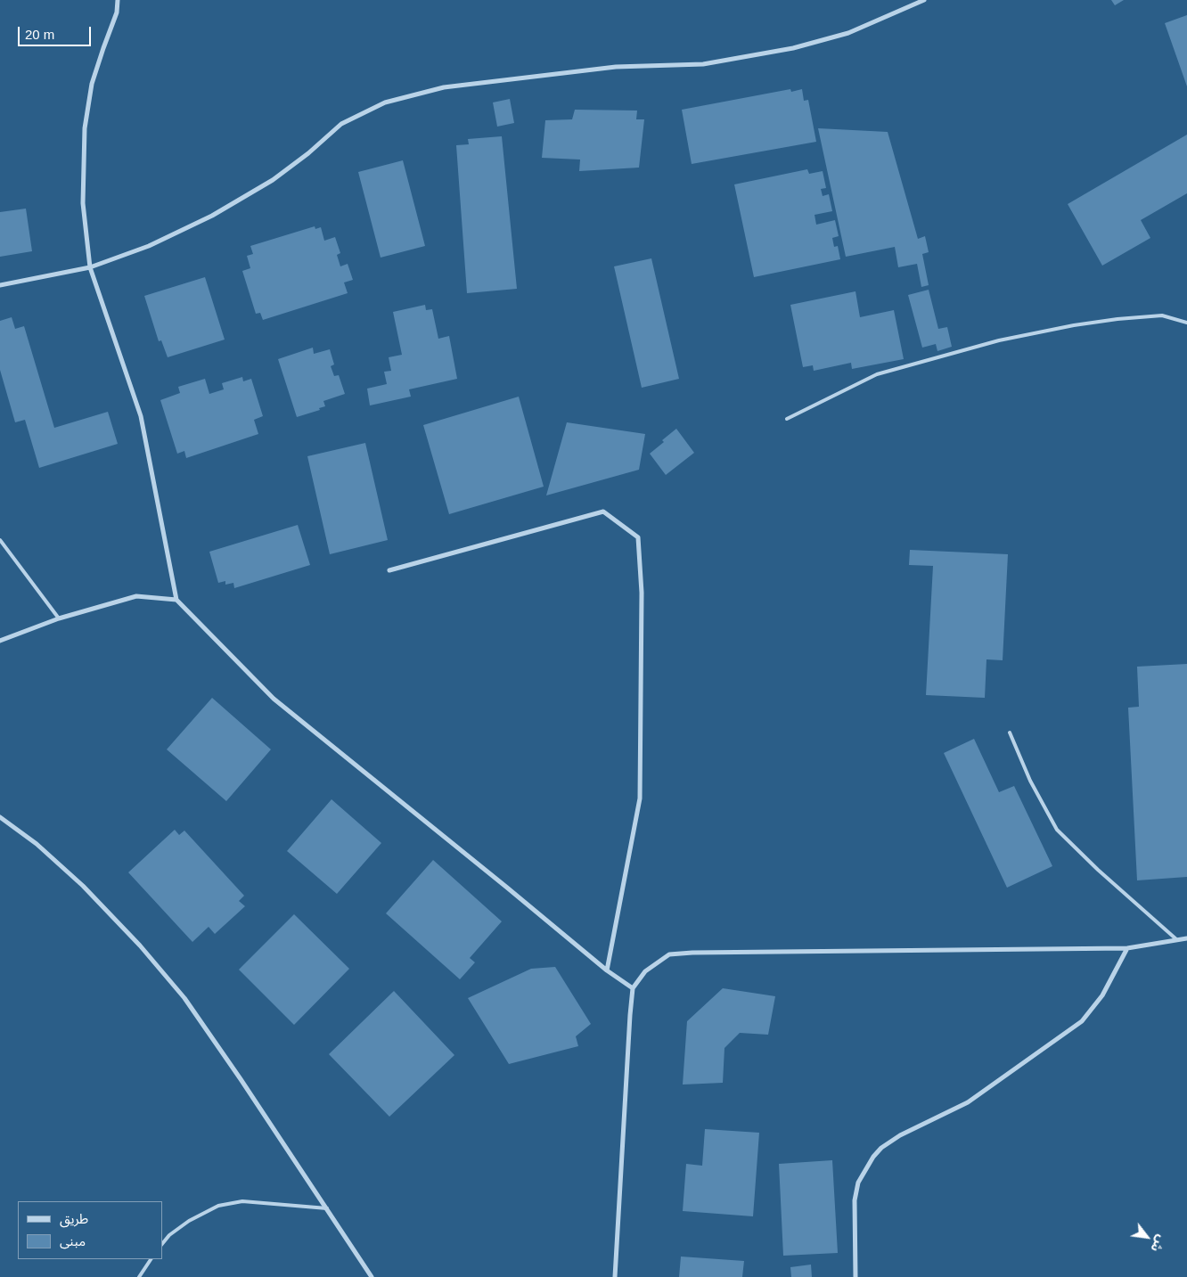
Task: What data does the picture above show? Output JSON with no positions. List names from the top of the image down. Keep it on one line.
{"legend":["طريق","مبنى"],"scale_bar":"20 m","north":"bottom right"}
